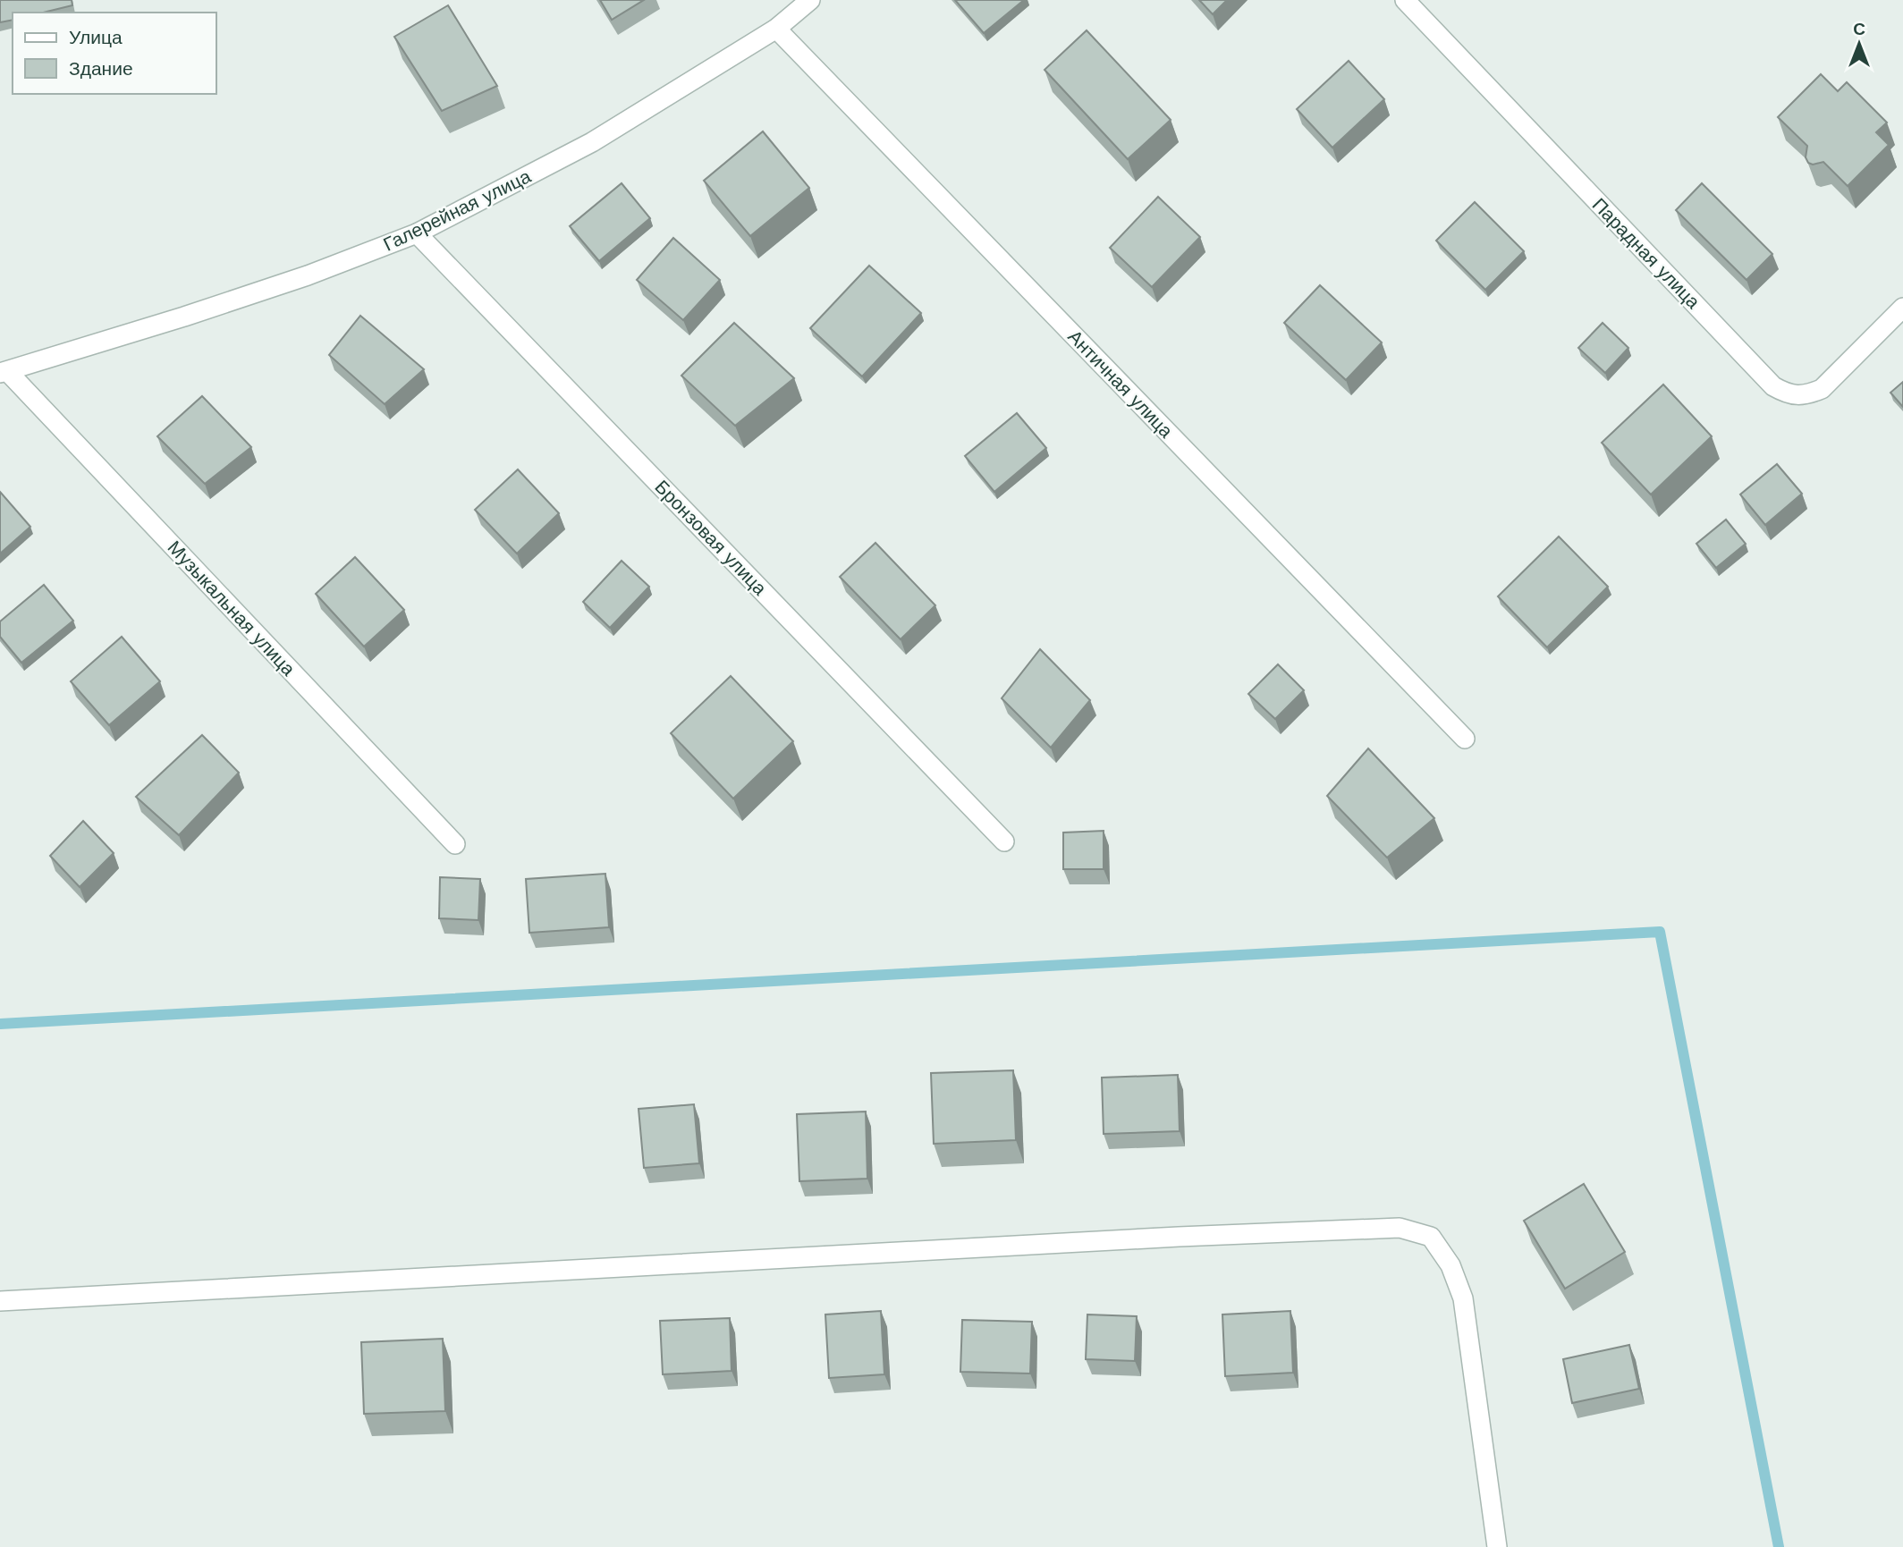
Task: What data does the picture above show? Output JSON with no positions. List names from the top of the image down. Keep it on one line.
{"streets":{"street":["Галерейная улица","Парадная улица","Античная улица","Бронзовая улица","Музыкальная улица"]},"crossings":[["Галерейная улица","Античная улица"],["Галерейная улица","Бронзовая улица"],["Галерейная улица","Музыкальная улица"]],"legend":["Улица","Здание"],"north":"top"}
